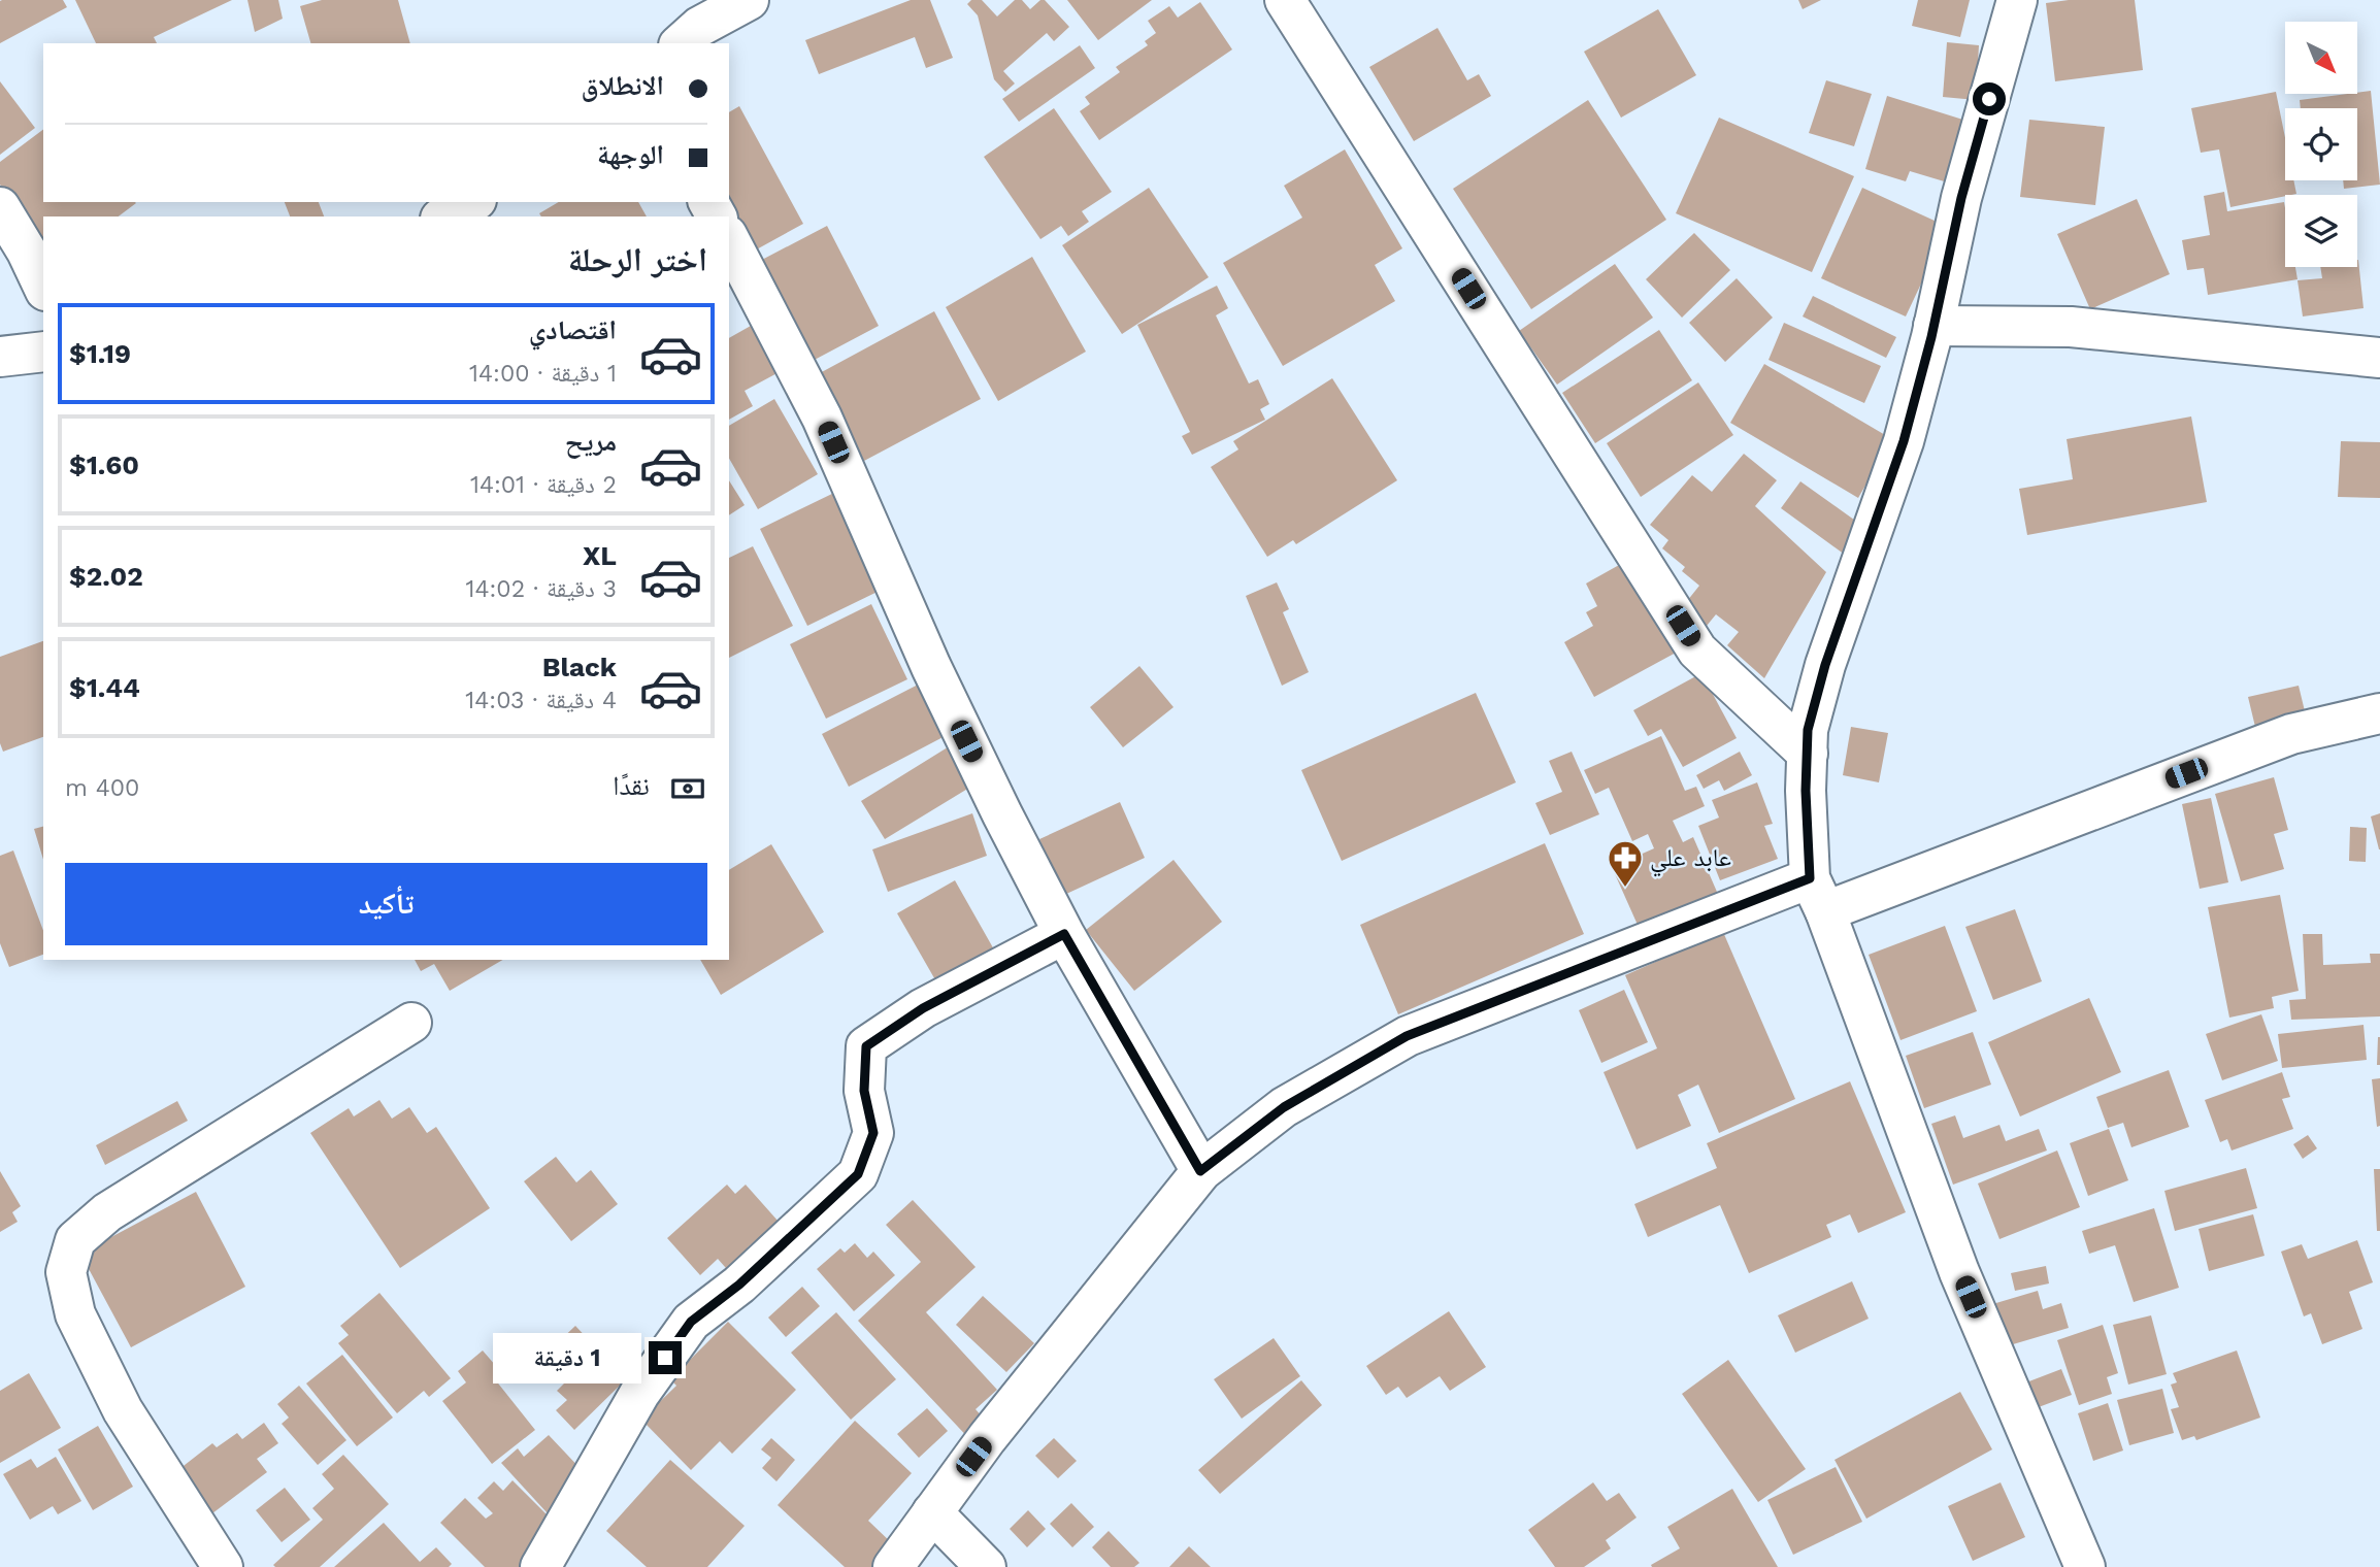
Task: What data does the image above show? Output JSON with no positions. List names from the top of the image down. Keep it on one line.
{"places":{"pharmacy":["عابد علي"]},"north":"bottom right","page":{"banner":["الانطلاق","الوجهة"],"heading":"اختر الرحلة","list":[{"name":"اقتصادي","note":"1 دقيقة · 14:00","value":"$1.19"},{"name":"مريح","note":"2 دقيقة · 14:01","value":"$1.60"},{"name":"XL","note":"3 دقيقة · 14:02","value":"$2.02"},{"name":"Black","note":"4 دقيقة · 14:03","value":"$1.44"}],"pay":["نقدًا","400 m"],"buttons":"تأكيد","bubble":"1 دقيقة"}}
